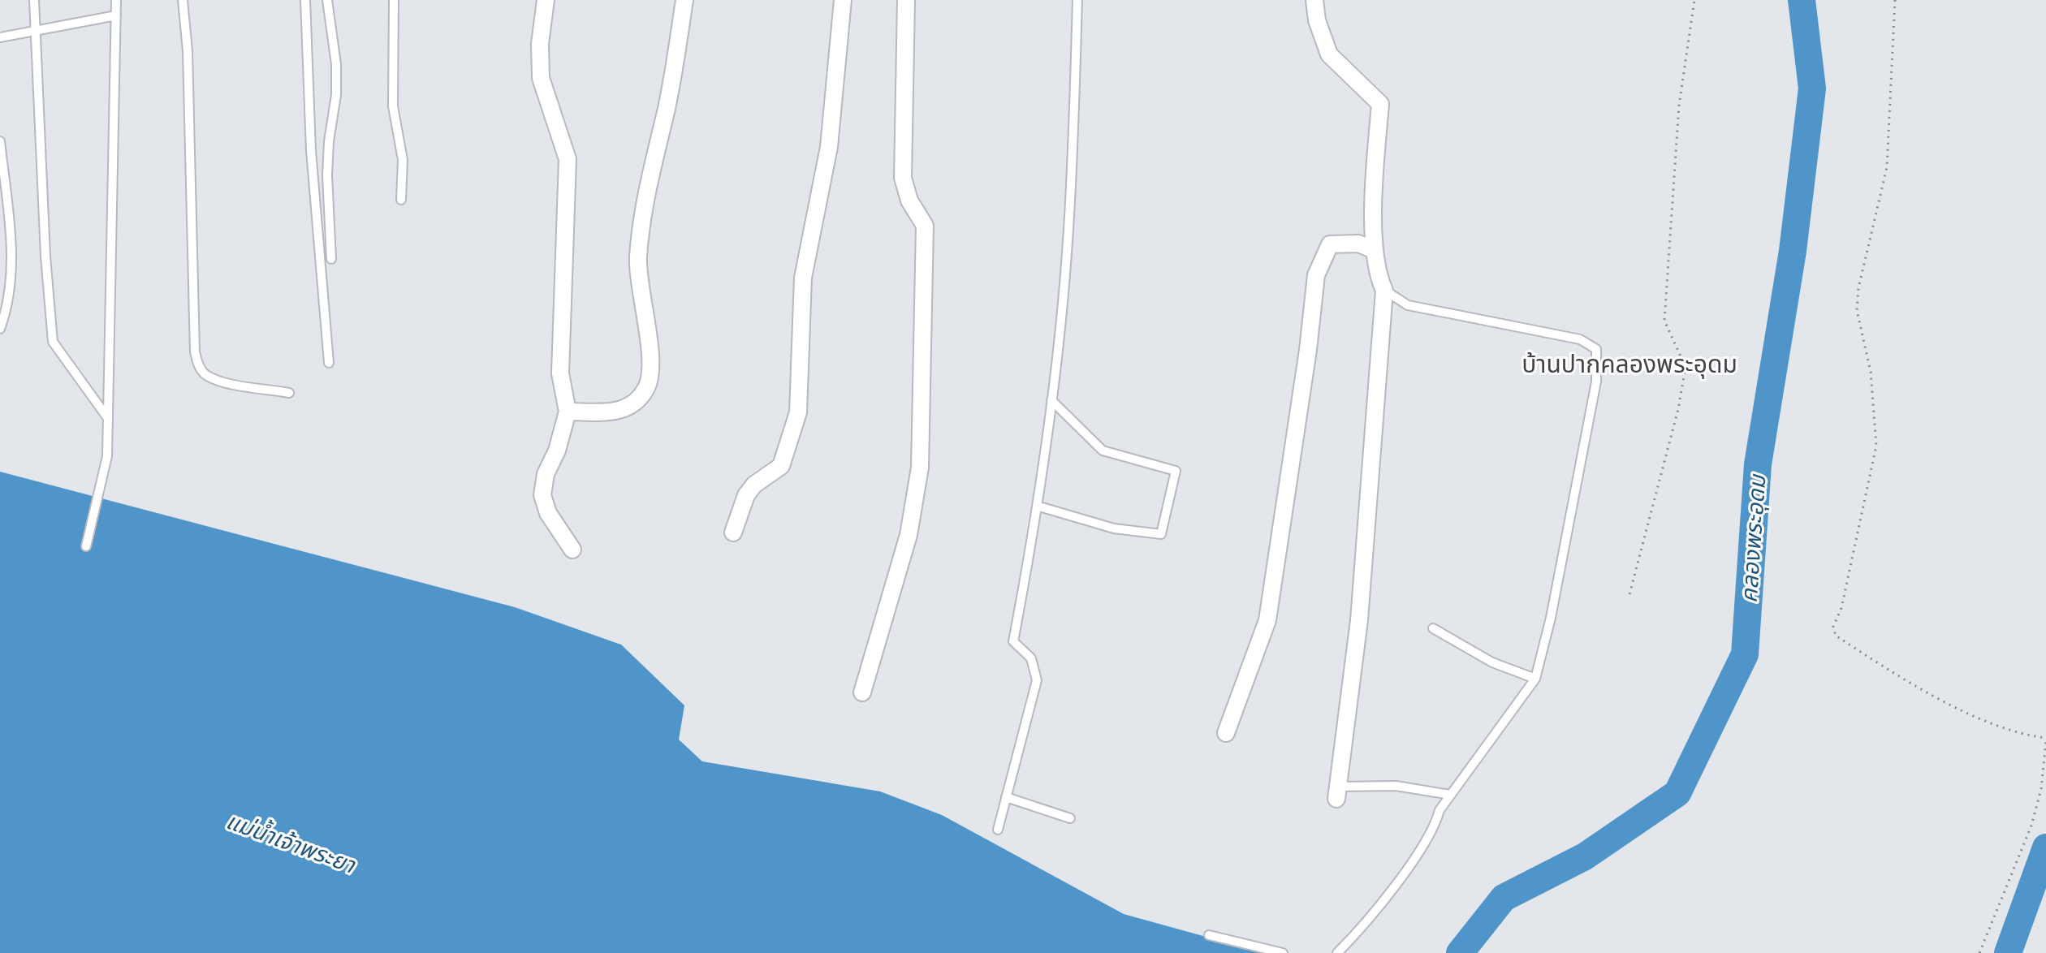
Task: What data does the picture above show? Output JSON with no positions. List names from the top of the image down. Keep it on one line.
{"districts":["บ้านปากคลองพระอุดม"],"water":["คลองพระอุดม","แม่น้ำเจ้าพระยา"]}
